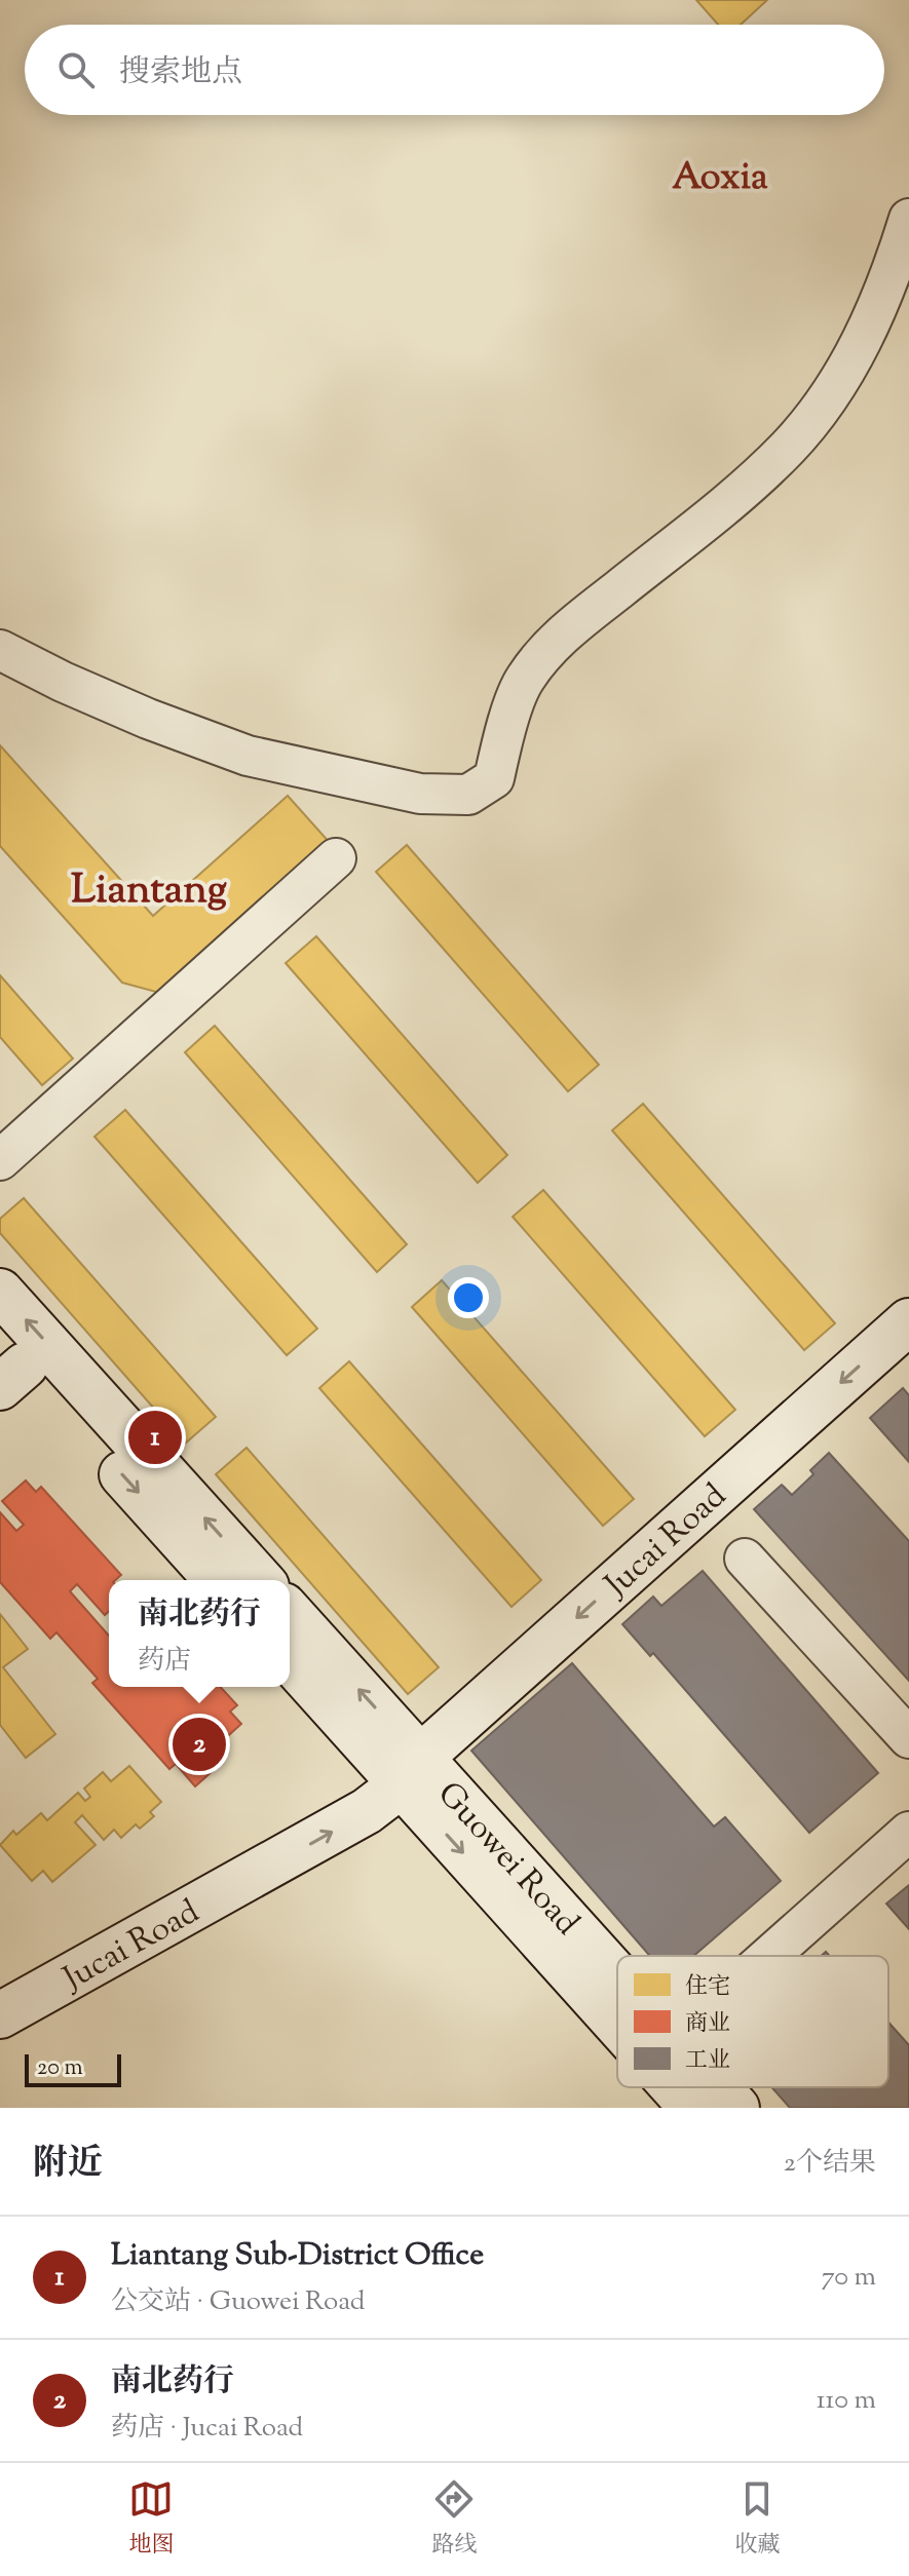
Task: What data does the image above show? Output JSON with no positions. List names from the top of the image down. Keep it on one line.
{"streets":{"street":["Jucai Road","Guowei Road"]},"crossings":[["Jucai Road","Guowei Road"]],"districts":["Aoxia","Liantang"],"legend":["住宅","商业","工业"],"scale_bar":"20 m","page":{"search":"搜索地点","pins":["1","2"],"popup":["南北药行","药店"],"scale":"20 m","heading":["附近","2个结果"],"list":[{"mark":"1","name":"Liantang Sub-District Office","note":"公交站 · Guowei Road","value":"70 m"},{"mark":"2","name":"南北药行","note":"药店 · Jucai Road","value":"110 m"}],"nav":["地图","路线","收藏"]}}
